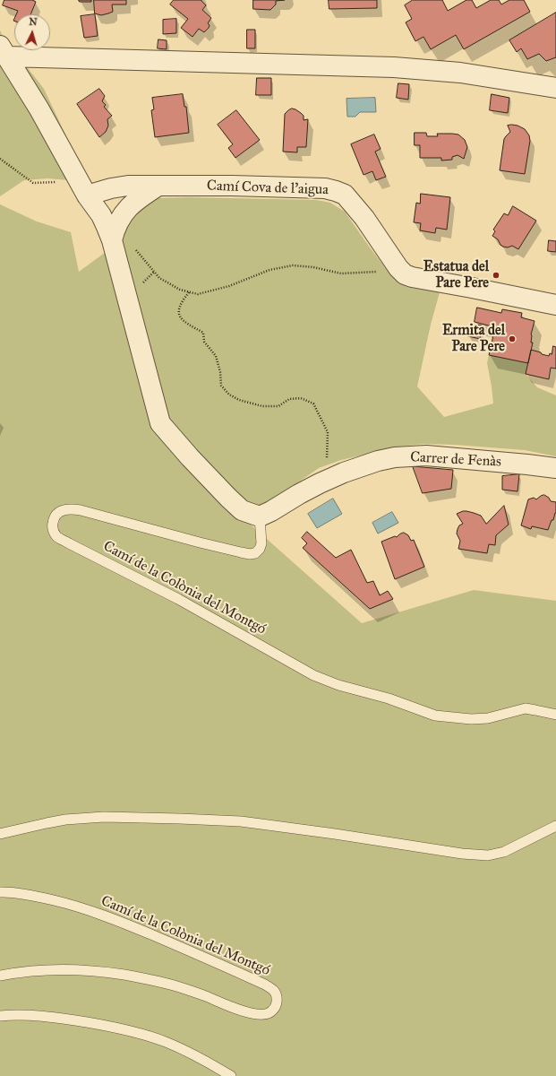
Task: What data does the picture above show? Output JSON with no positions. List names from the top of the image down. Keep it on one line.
{"streets":{"street":["Camí Cova de l'aigua","Carrer de Fenàs"],"lane":["Camí de la Colònia del Montgó"]},"crossings":[["Carrer de Fenàs","Camí de la Colònia del Montgó"]],"places":["Estatua del Pare Pere","Ermita del Pare Pere"],"north":"top"}
